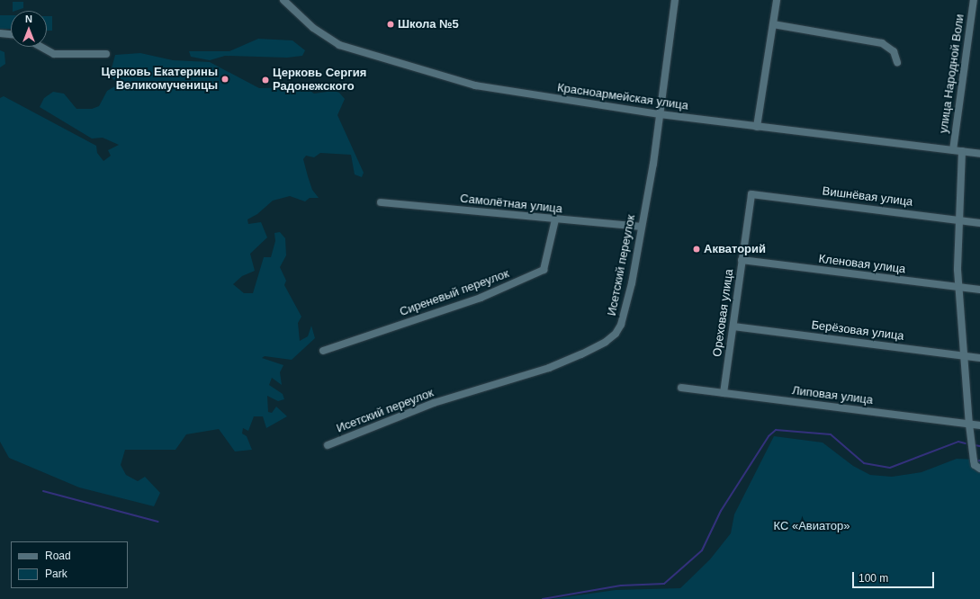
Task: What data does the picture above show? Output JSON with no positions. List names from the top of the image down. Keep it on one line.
{"streets":{"street":["улица Народной Воли","Красноармейская улица","Вишнёвая улица","Самолётная улица","Кленовая улица","Исетский переулок","Сиреневый переулок","Ореховая улица","Берёзовая улица","Липовая улица"]},"crossings":[["улица Народной Воли","Красноармейская улица"],["Красноармейская улица","Исетский переулок"],["Вишнёвая улица","Ореховая улица"],["Самолётная улица","Исетский переулок"],["Самолётная улица","Сиреневый переулок"],["Кленовая улица","Ореховая улица"],["Ореховая улица","Берёзовая улица"],["Ореховая улица","Липовая улица"]],"parks":["КС «Авиатор»"],"places":["Школа №5","Церковь Екатерины Великомученицы","Церковь Сергия Радонежского","Акваторий"],"legend":["Road","Park"],"scale_bar":"100 m","north":"top"}
